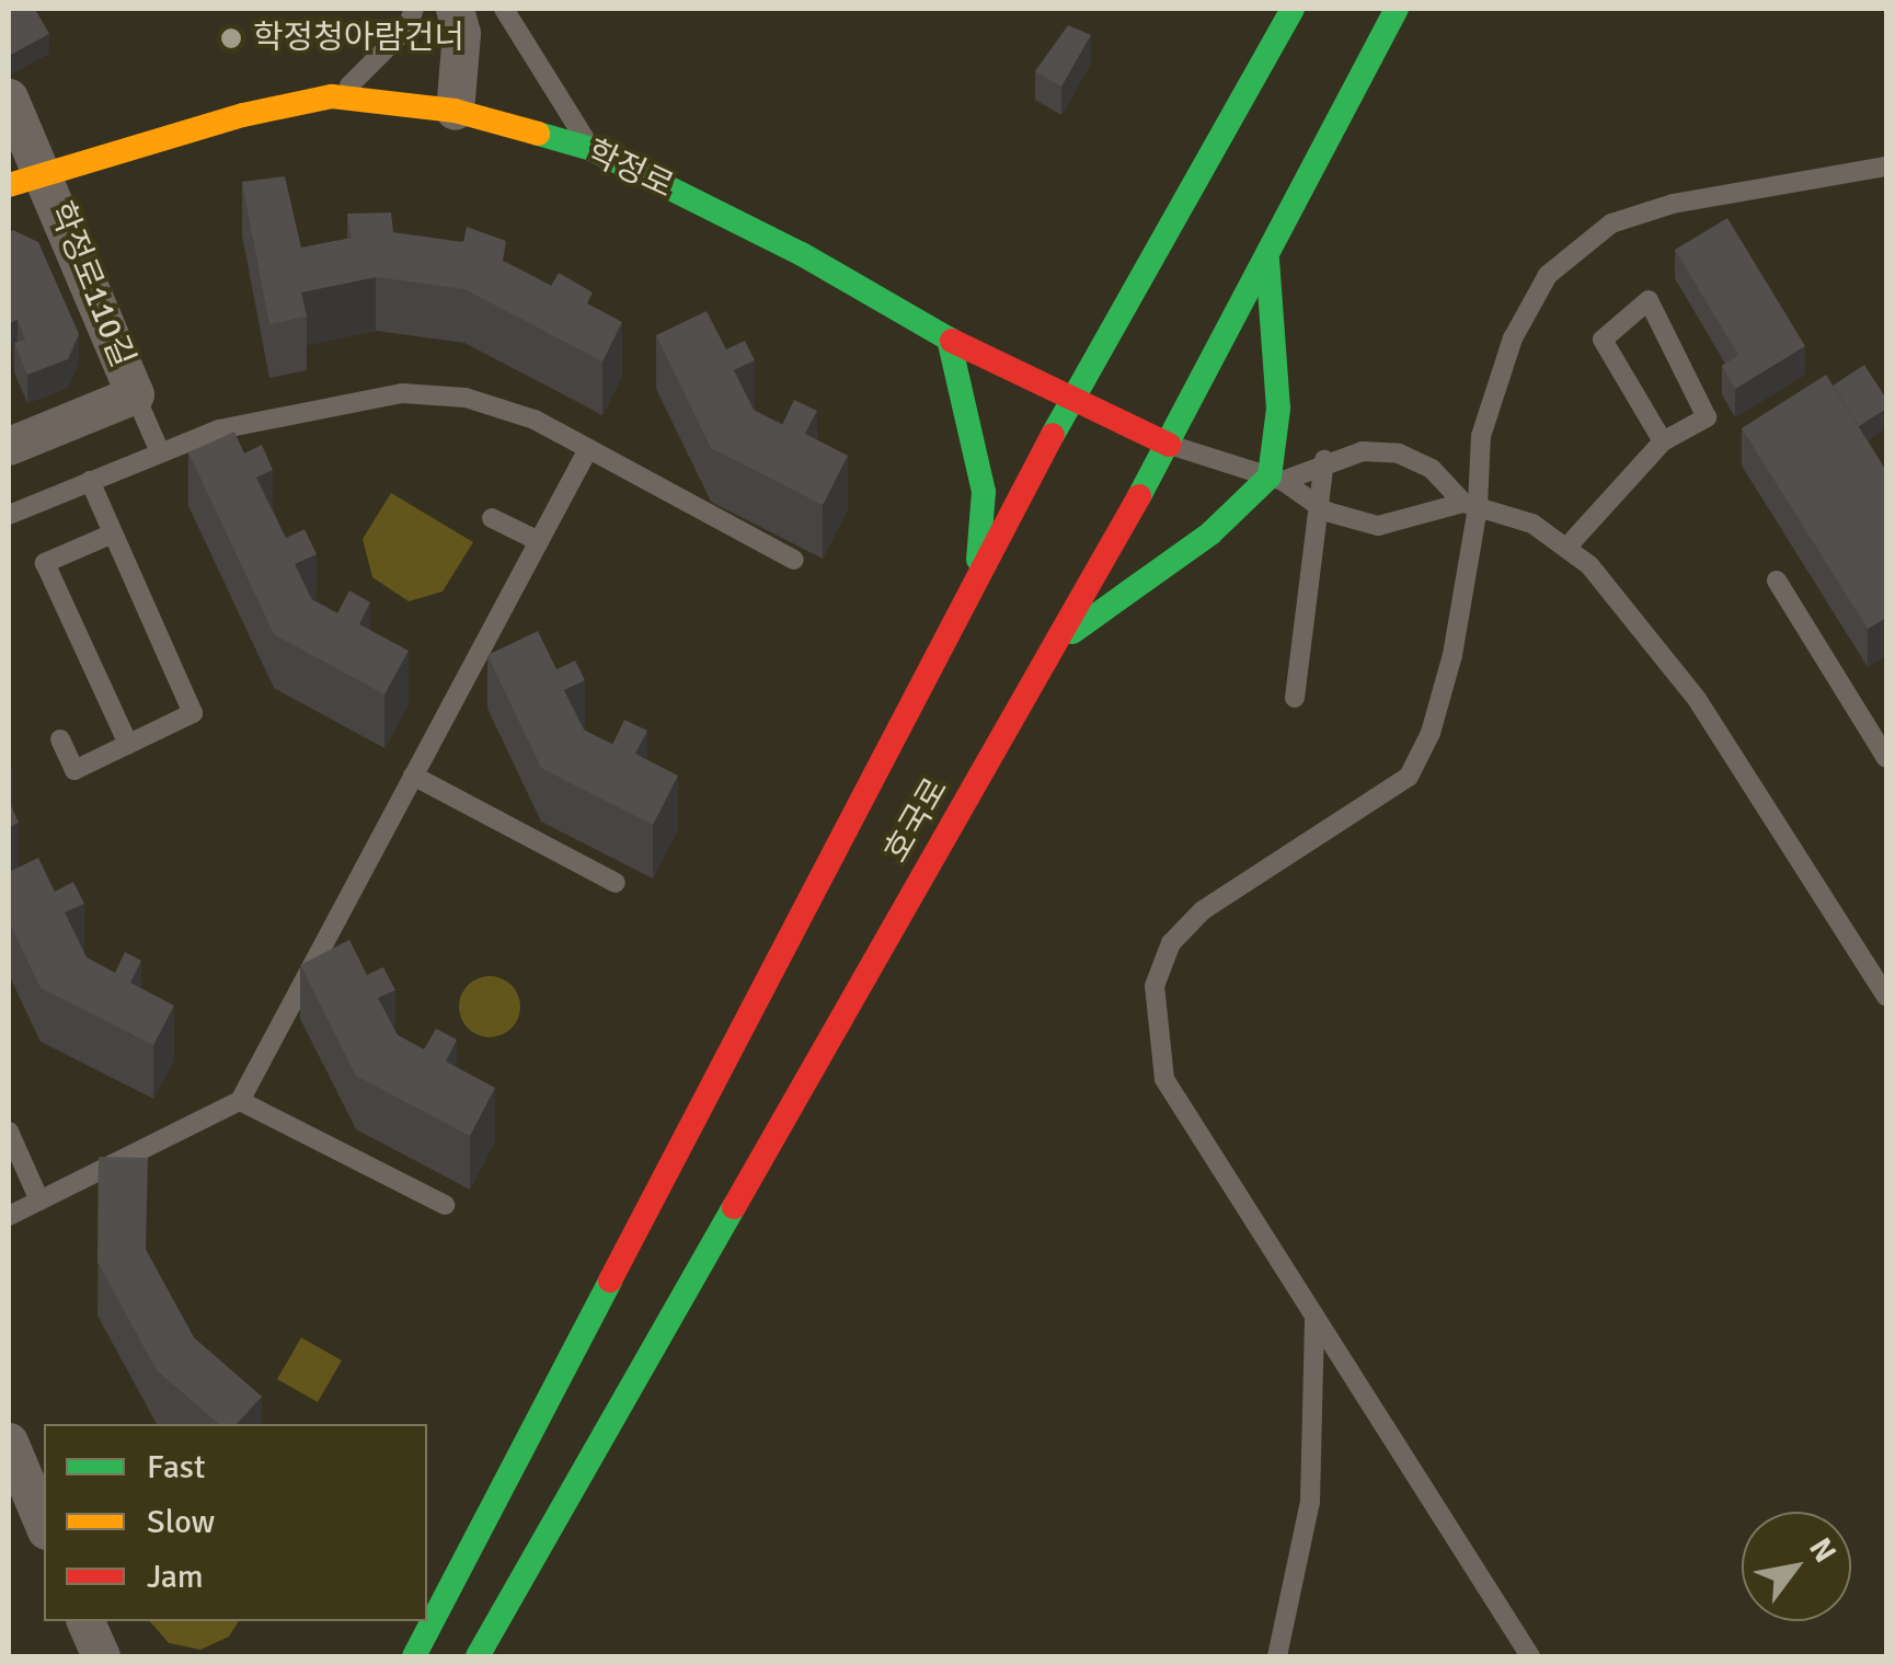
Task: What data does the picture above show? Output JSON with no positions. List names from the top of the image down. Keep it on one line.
{"streets":{"main road":["학정로","호국로"],"street":["학정로110길"]},"crossings":[["학정로","학정로110길"],["학정로","호국로"]],"places":["학정청아람건너"],"legend":["Fast","Slow","Jam"],"north":"top right"}
